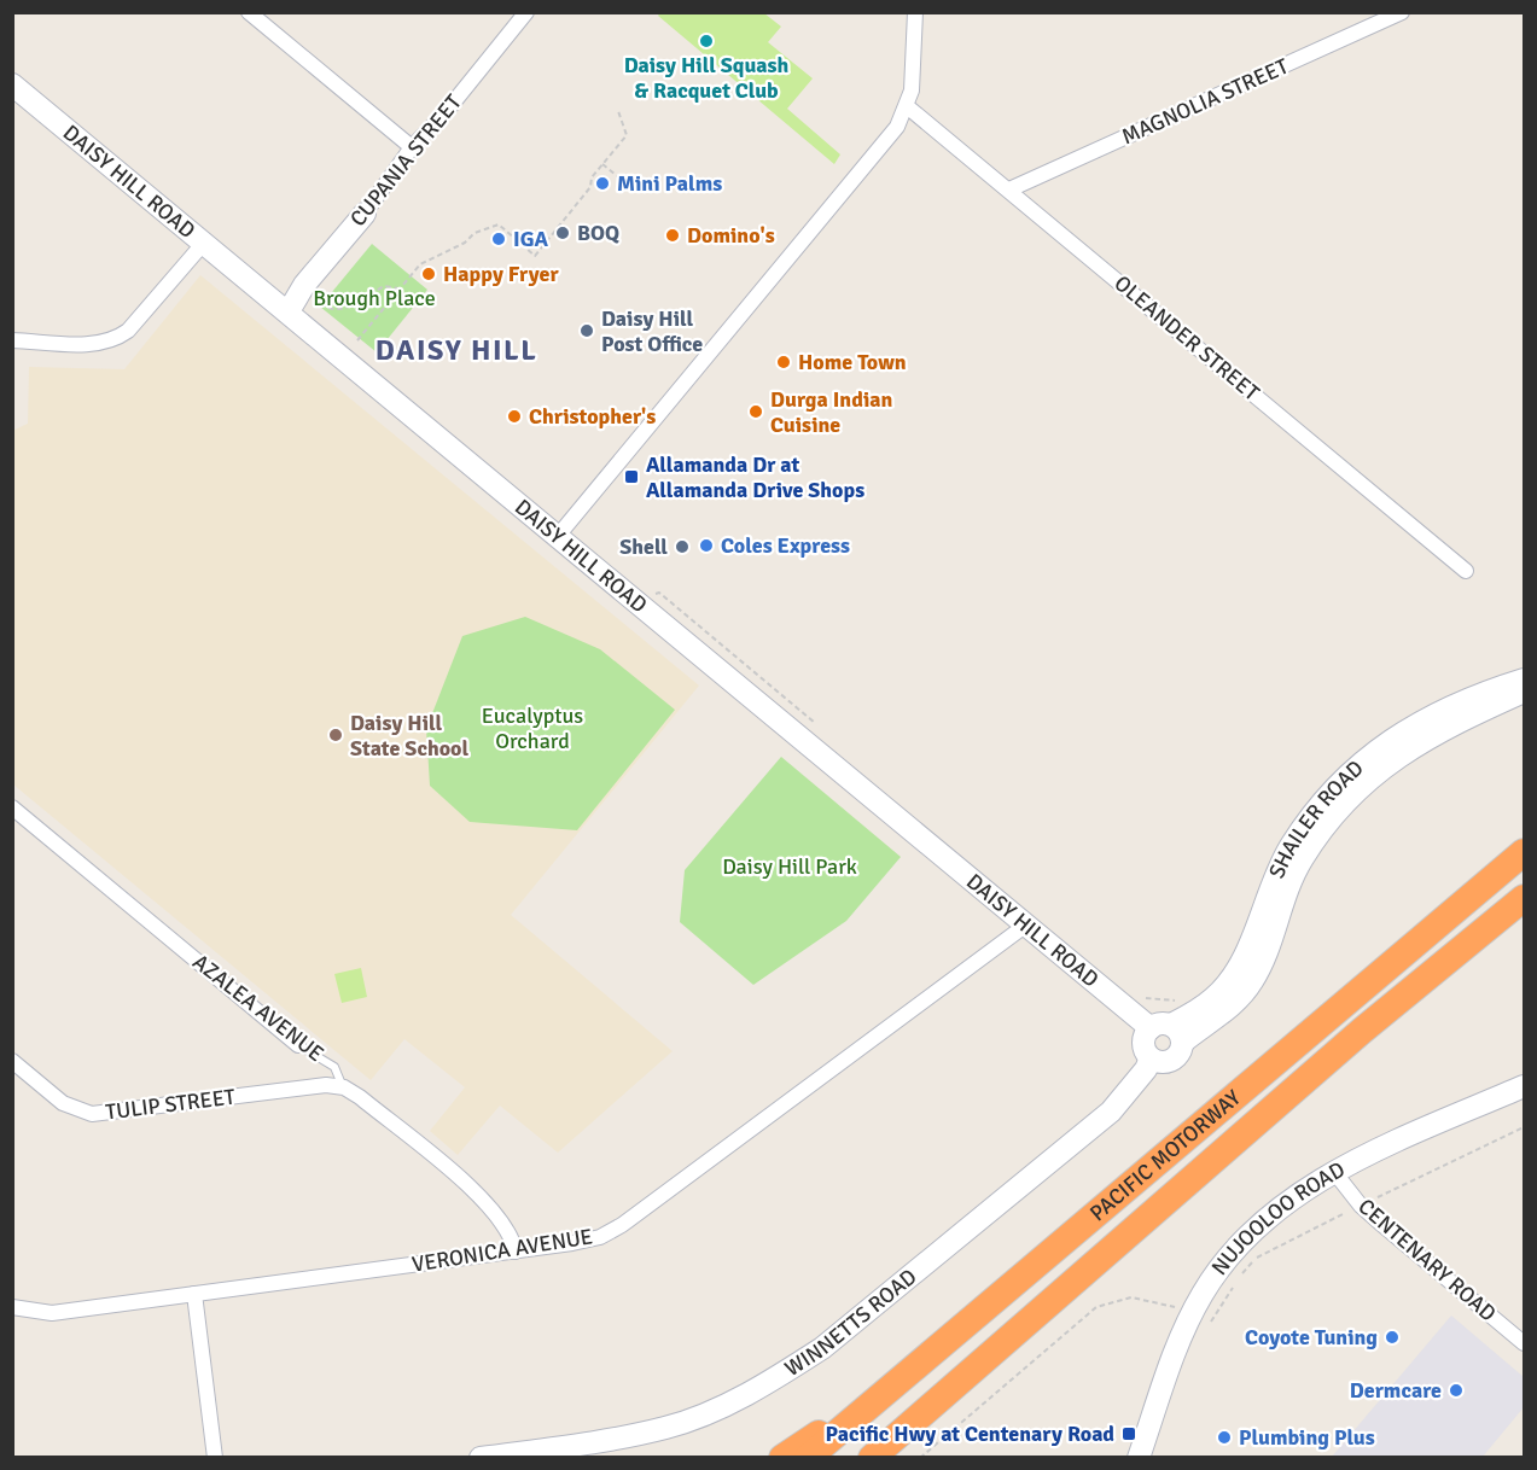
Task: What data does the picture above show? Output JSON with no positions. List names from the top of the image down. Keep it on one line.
{"streets":{"highway":["PACIFIC MOTORWAY"],"street":["MAGNOLIA STREET","CUPANIA STREET","DAISY HILL ROAD","OLEANDER STREET","SHAILER ROAD","AZALEA AVENUE","TULIP STREET","NUJOOLOO ROAD","VERONICA AVENUE","CENTENARY ROAD","WINNETTS ROAD"]},"crossings":[["MAGNOLIA STREET","OLEANDER STREET"],["CUPANIA STREET","DAISY HILL ROAD"],["DAISY HILL ROAD","SHAILER ROAD"],["DAISY HILL ROAD","VERONICA AVENUE"],["AZALEA AVENUE","TULIP STREET"],["AZALEA AVENUE","VERONICA AVENUE"],["NUJOOLOO ROAD","CENTENARY ROAD"]],"districts":["DAISY HILL"],"parks":["Brough Place","Eucalyptus Orchard","Daisy Hill Park"],"places":{"other":["Daisy Hill Squash & Racquet Club","Mini Palms","BOQ","Domino's","IGA","Happy Fryer","Daisy Hill Post Office","Home Town","Durga Indian Cuisine","Christopher's","Coles Express","Shell","Daisy Hill State School","Coyote Tuning","Dermcare","Plumbing Plus"],"transit":["Allamanda Dr at Allamanda Drive Shops","Pacific Hwy at Centenary Road"]}}
